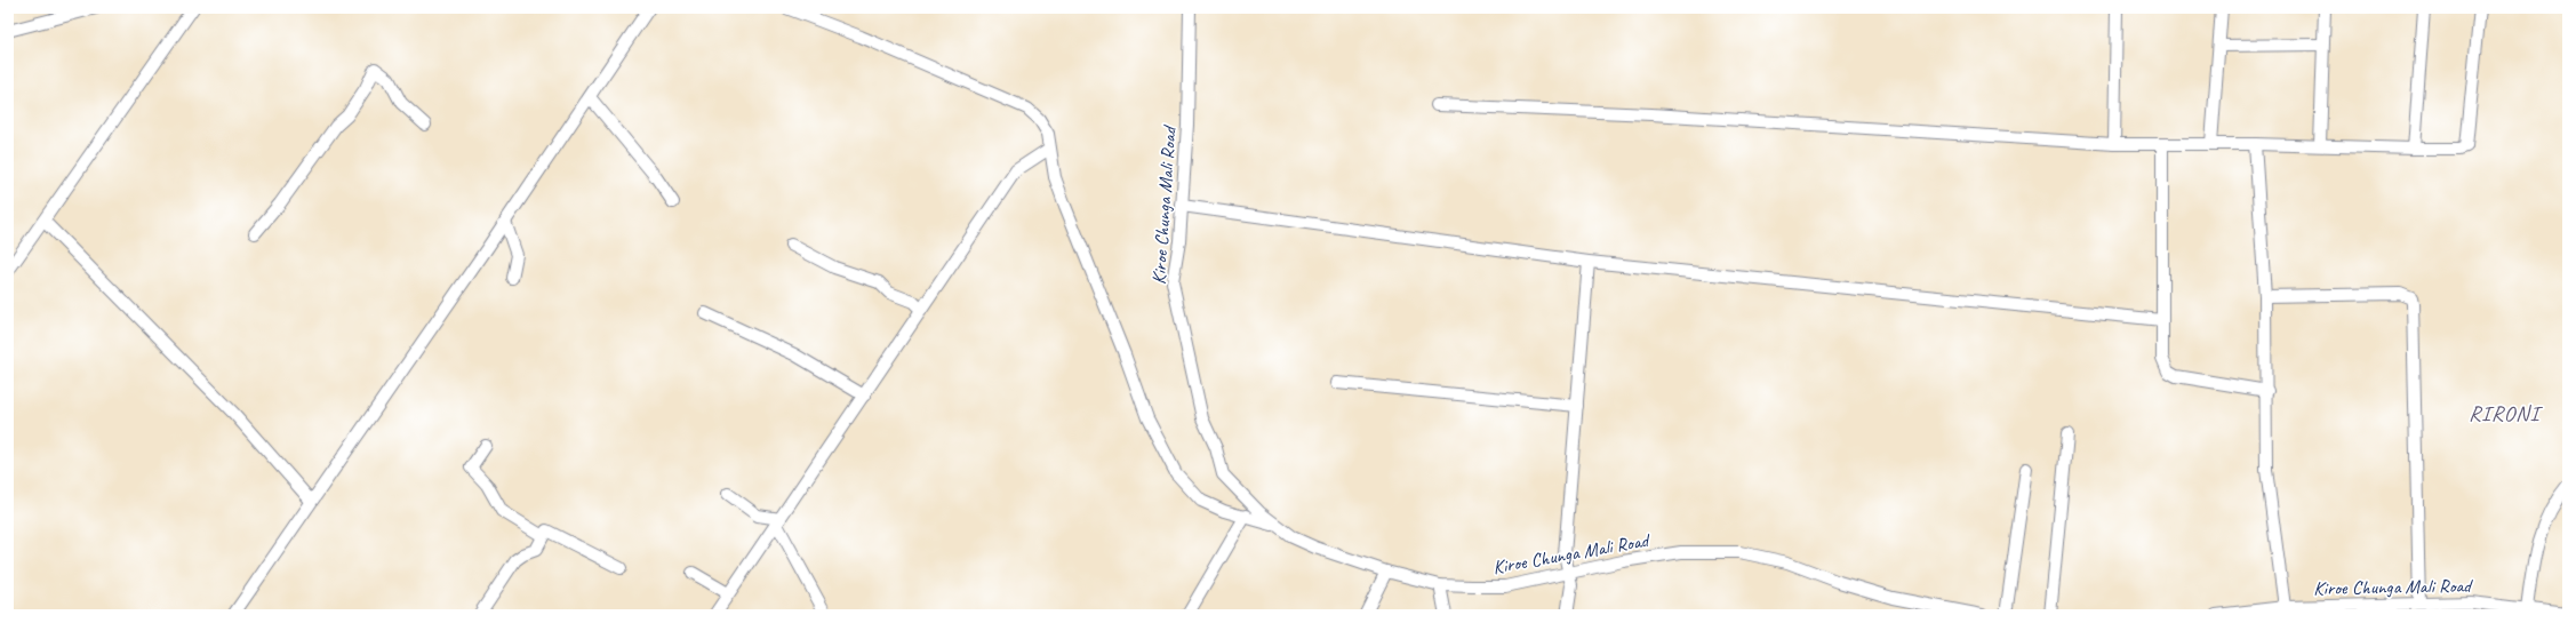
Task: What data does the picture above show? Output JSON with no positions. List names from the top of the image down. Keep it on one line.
{"streets":{"street":["Kiroe Chunga Mali Road"]},"districts":["RIRONI"]}
